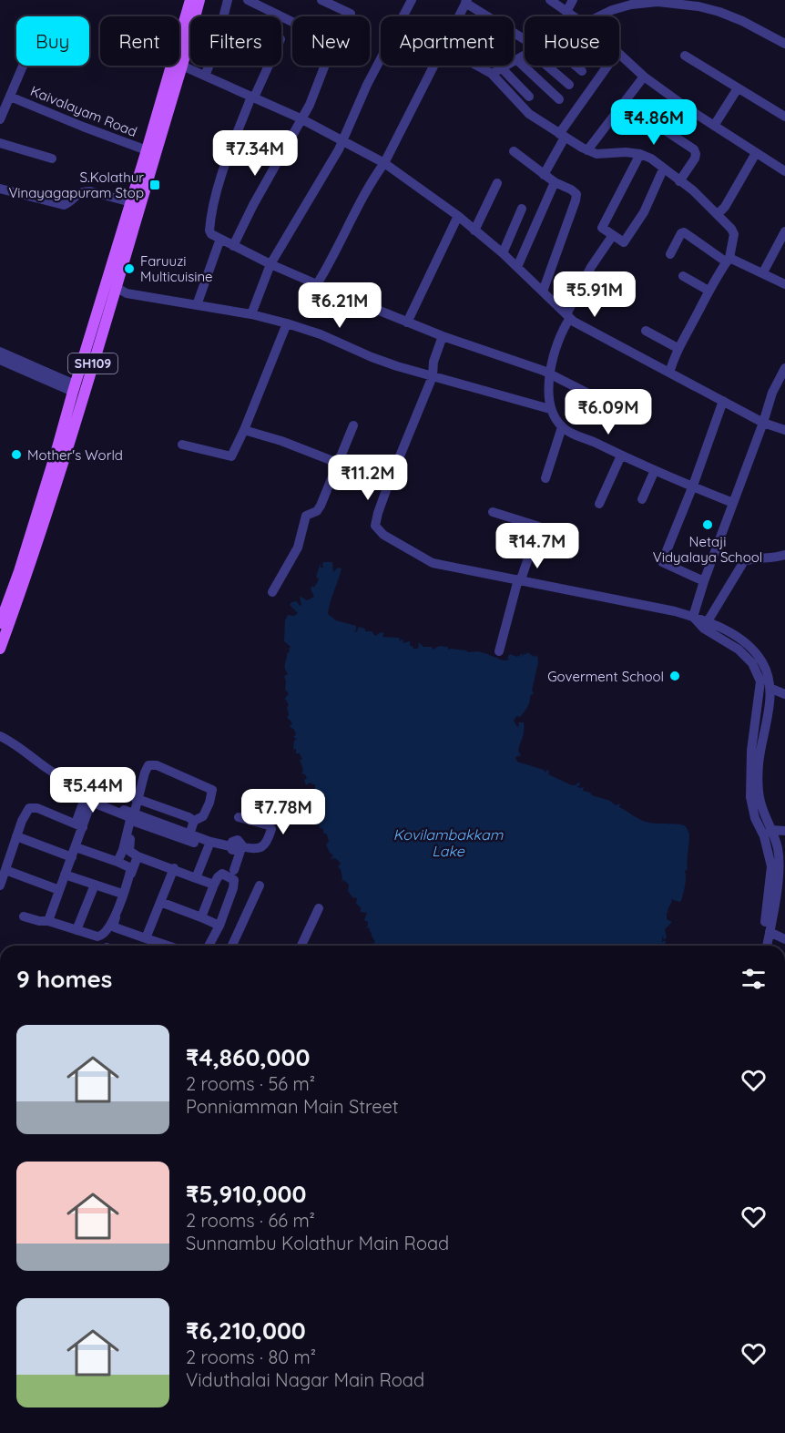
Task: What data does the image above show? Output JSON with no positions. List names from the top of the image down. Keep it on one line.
{"streets":{"main road":["SH109"],"street":["Kaivalayam Road"]},"crossings":[["Kaivalayam Road","SH109"]],"water":["Kovilambakkam Lake"],"places":{"transit":["S.Kolathur Vinayagapuram Stop"],"other":["Faruuzi Multicuisine","Mother's World","Netaji Vidyalaya School","Goverment School"]},"page":{"chip":["Buy","Rent","Filters","New","Apartment","House"],"price":["₹4.86M","₹7.34M","₹5.91M","₹6.21M","₹6.09M","₹11.2M","₹14.7M","₹5.44M","₹7.78M"],"heading":"9 homes","list":[{"name":"₹4,860,000","note":"2 rooms · 56 m² · Ponniamman Main Street"},{"name":"₹5,910,000","note":"2 rooms · 66 m² · Sunnambu Kolathur Main Road"},{"name":"₹6,210,000","note":"2 rooms · 80 m² · Viduthalai Nagar Main Road"}]}}
